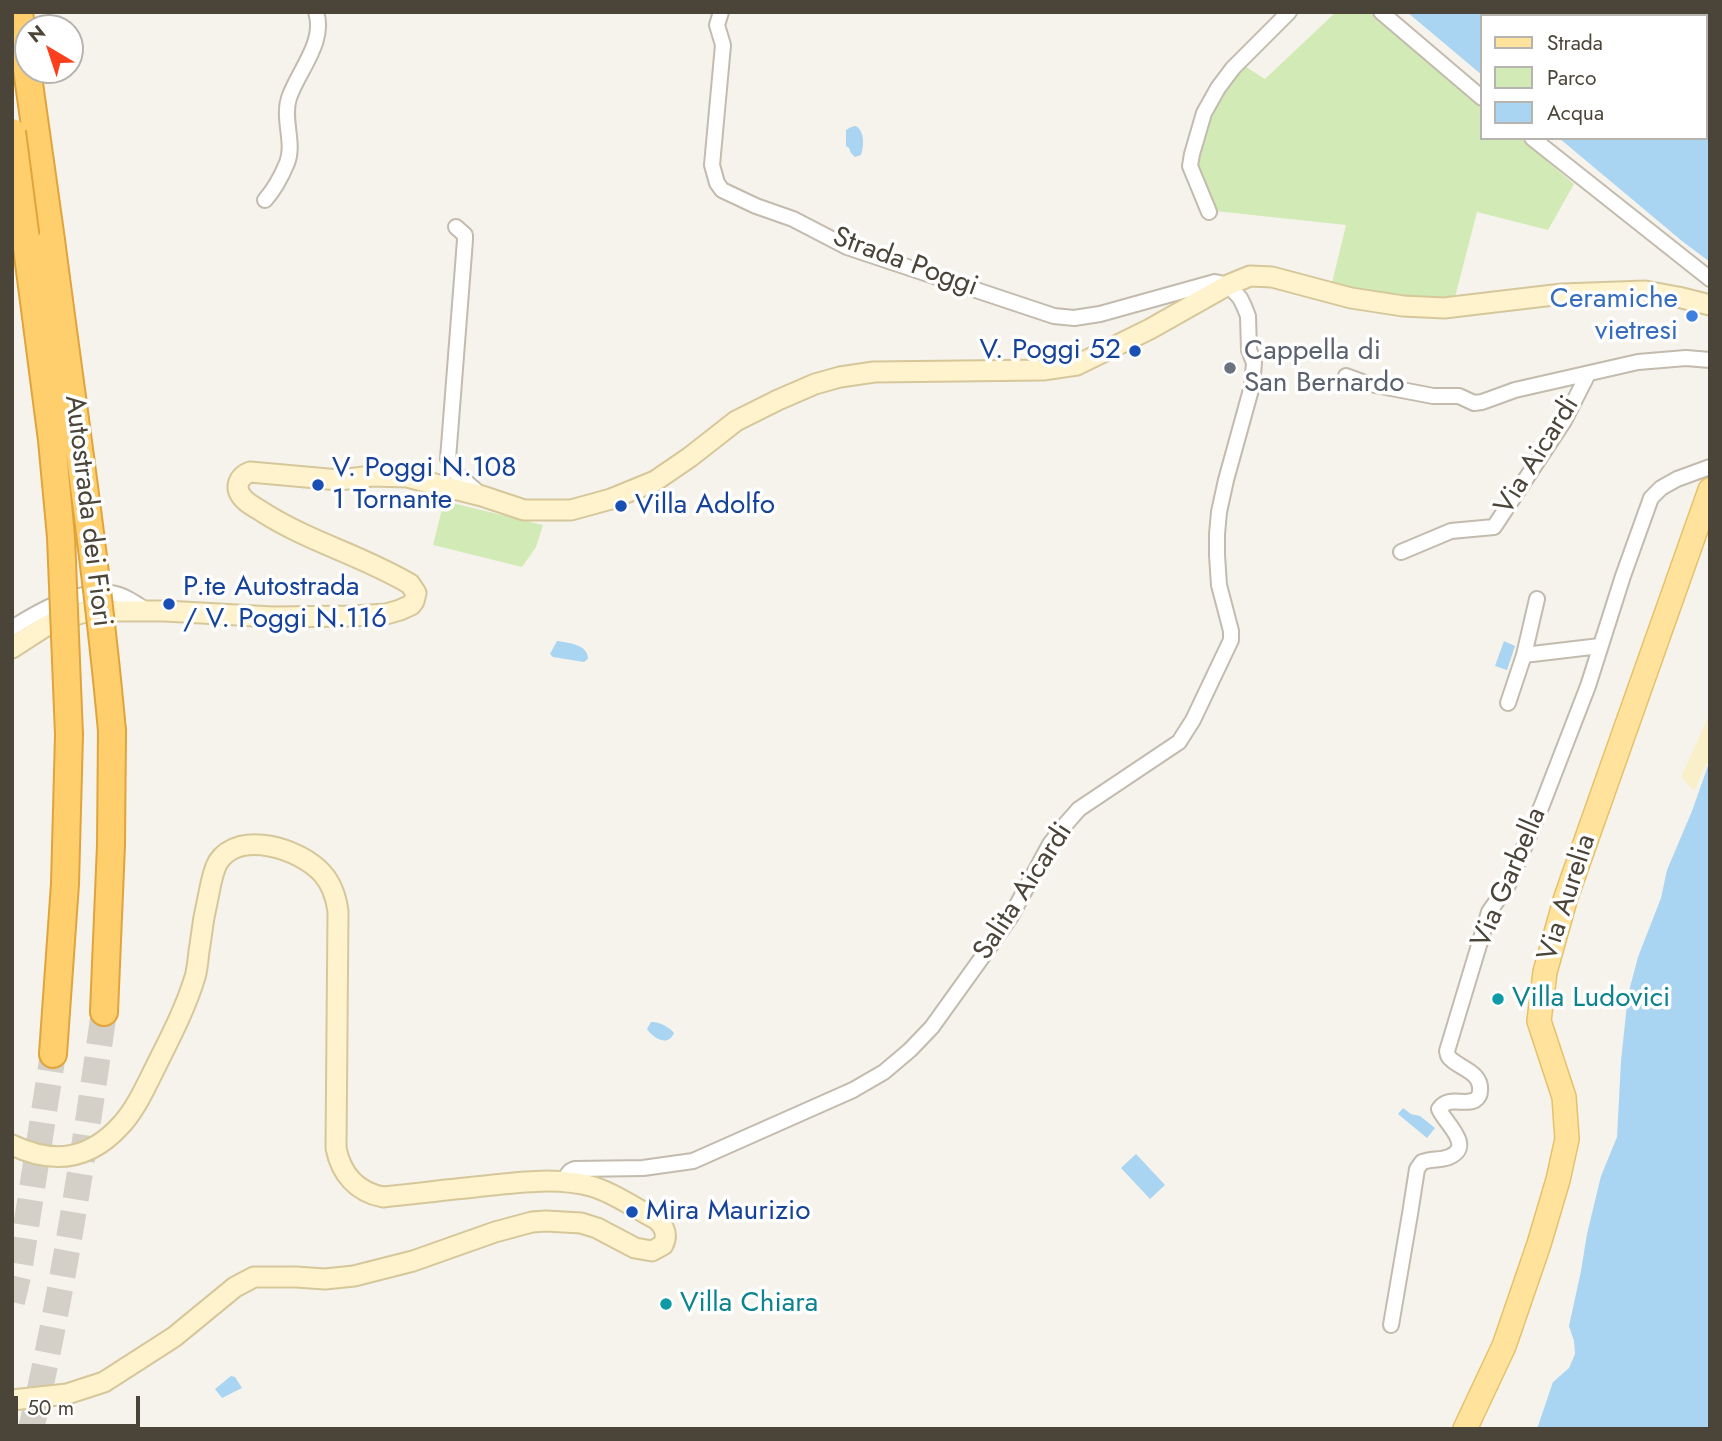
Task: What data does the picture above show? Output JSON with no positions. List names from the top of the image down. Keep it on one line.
{"streets":{"highway":["Autostrada dei Fiori"],"main road":["Via Aurelia"],"street":["Strada Poggi","Via Aicardi","Via Garbella","Salita Aicardi"]},"crossings":[["Strada Poggi","Salita Aicardi"]],"places":["Ceramiche vietresi","V. Poggi 52","Cappella di San Bernardo","V. Poggi N.108 1 Tornante","Villa Adolfo","P.te Autostrada / V. Poggi N.116","Villa Ludovici","Mira Maurizio","Villa Chiara"],"legend":["Strada","Parco","Acqua"],"scale_bar":"50 m","north":"top left"}
